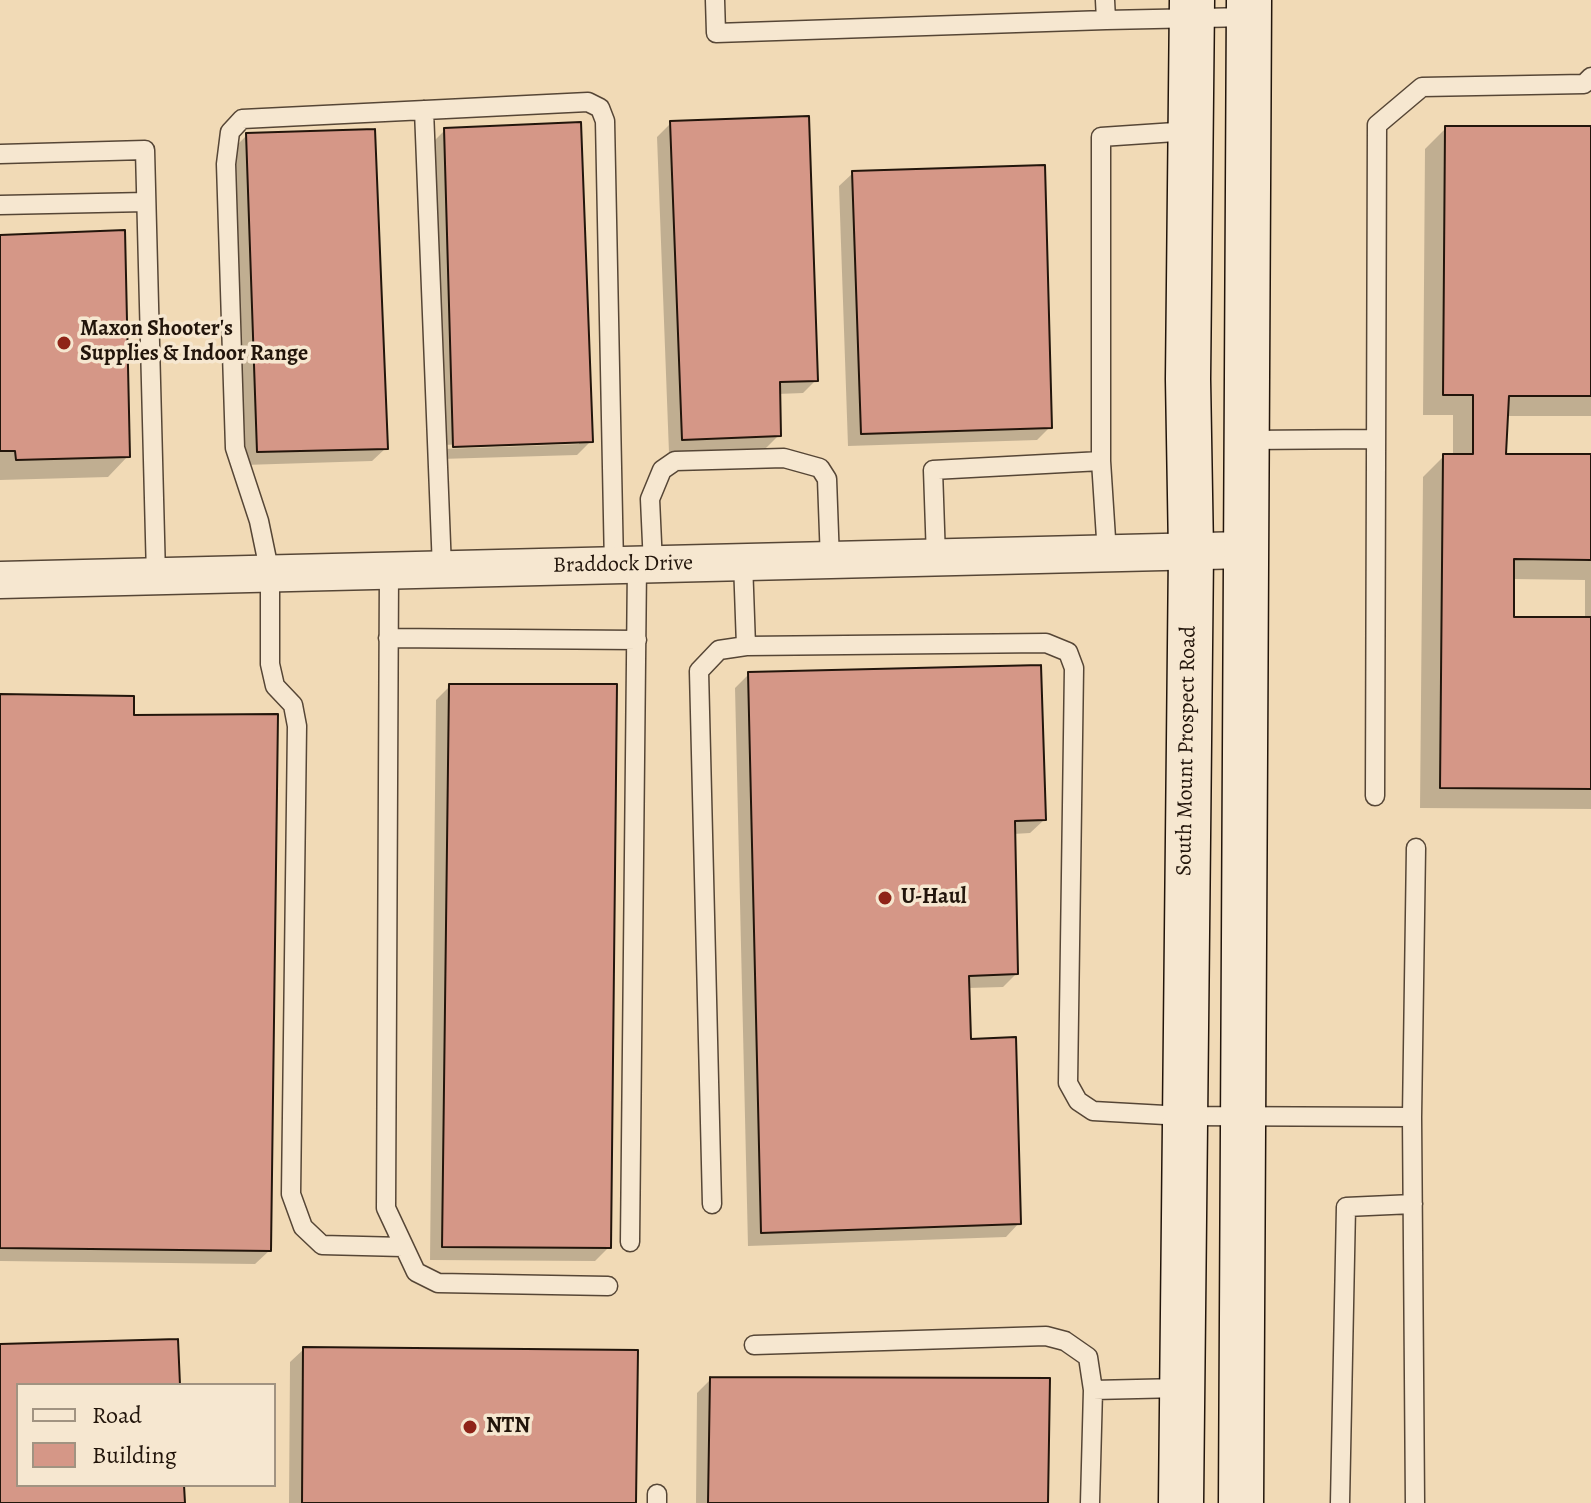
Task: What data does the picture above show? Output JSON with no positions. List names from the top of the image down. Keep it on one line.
{"streets":{"main road":["South Mount Prospect Road"],"street":["Braddock Drive"]},"crossings":[["Braddock Drive","South Mount Prospect Road"]],"places":["Maxon Shooter's Supplies & Indoor Range","U-Haul","NTN"],"legend":["Road","Building"]}
